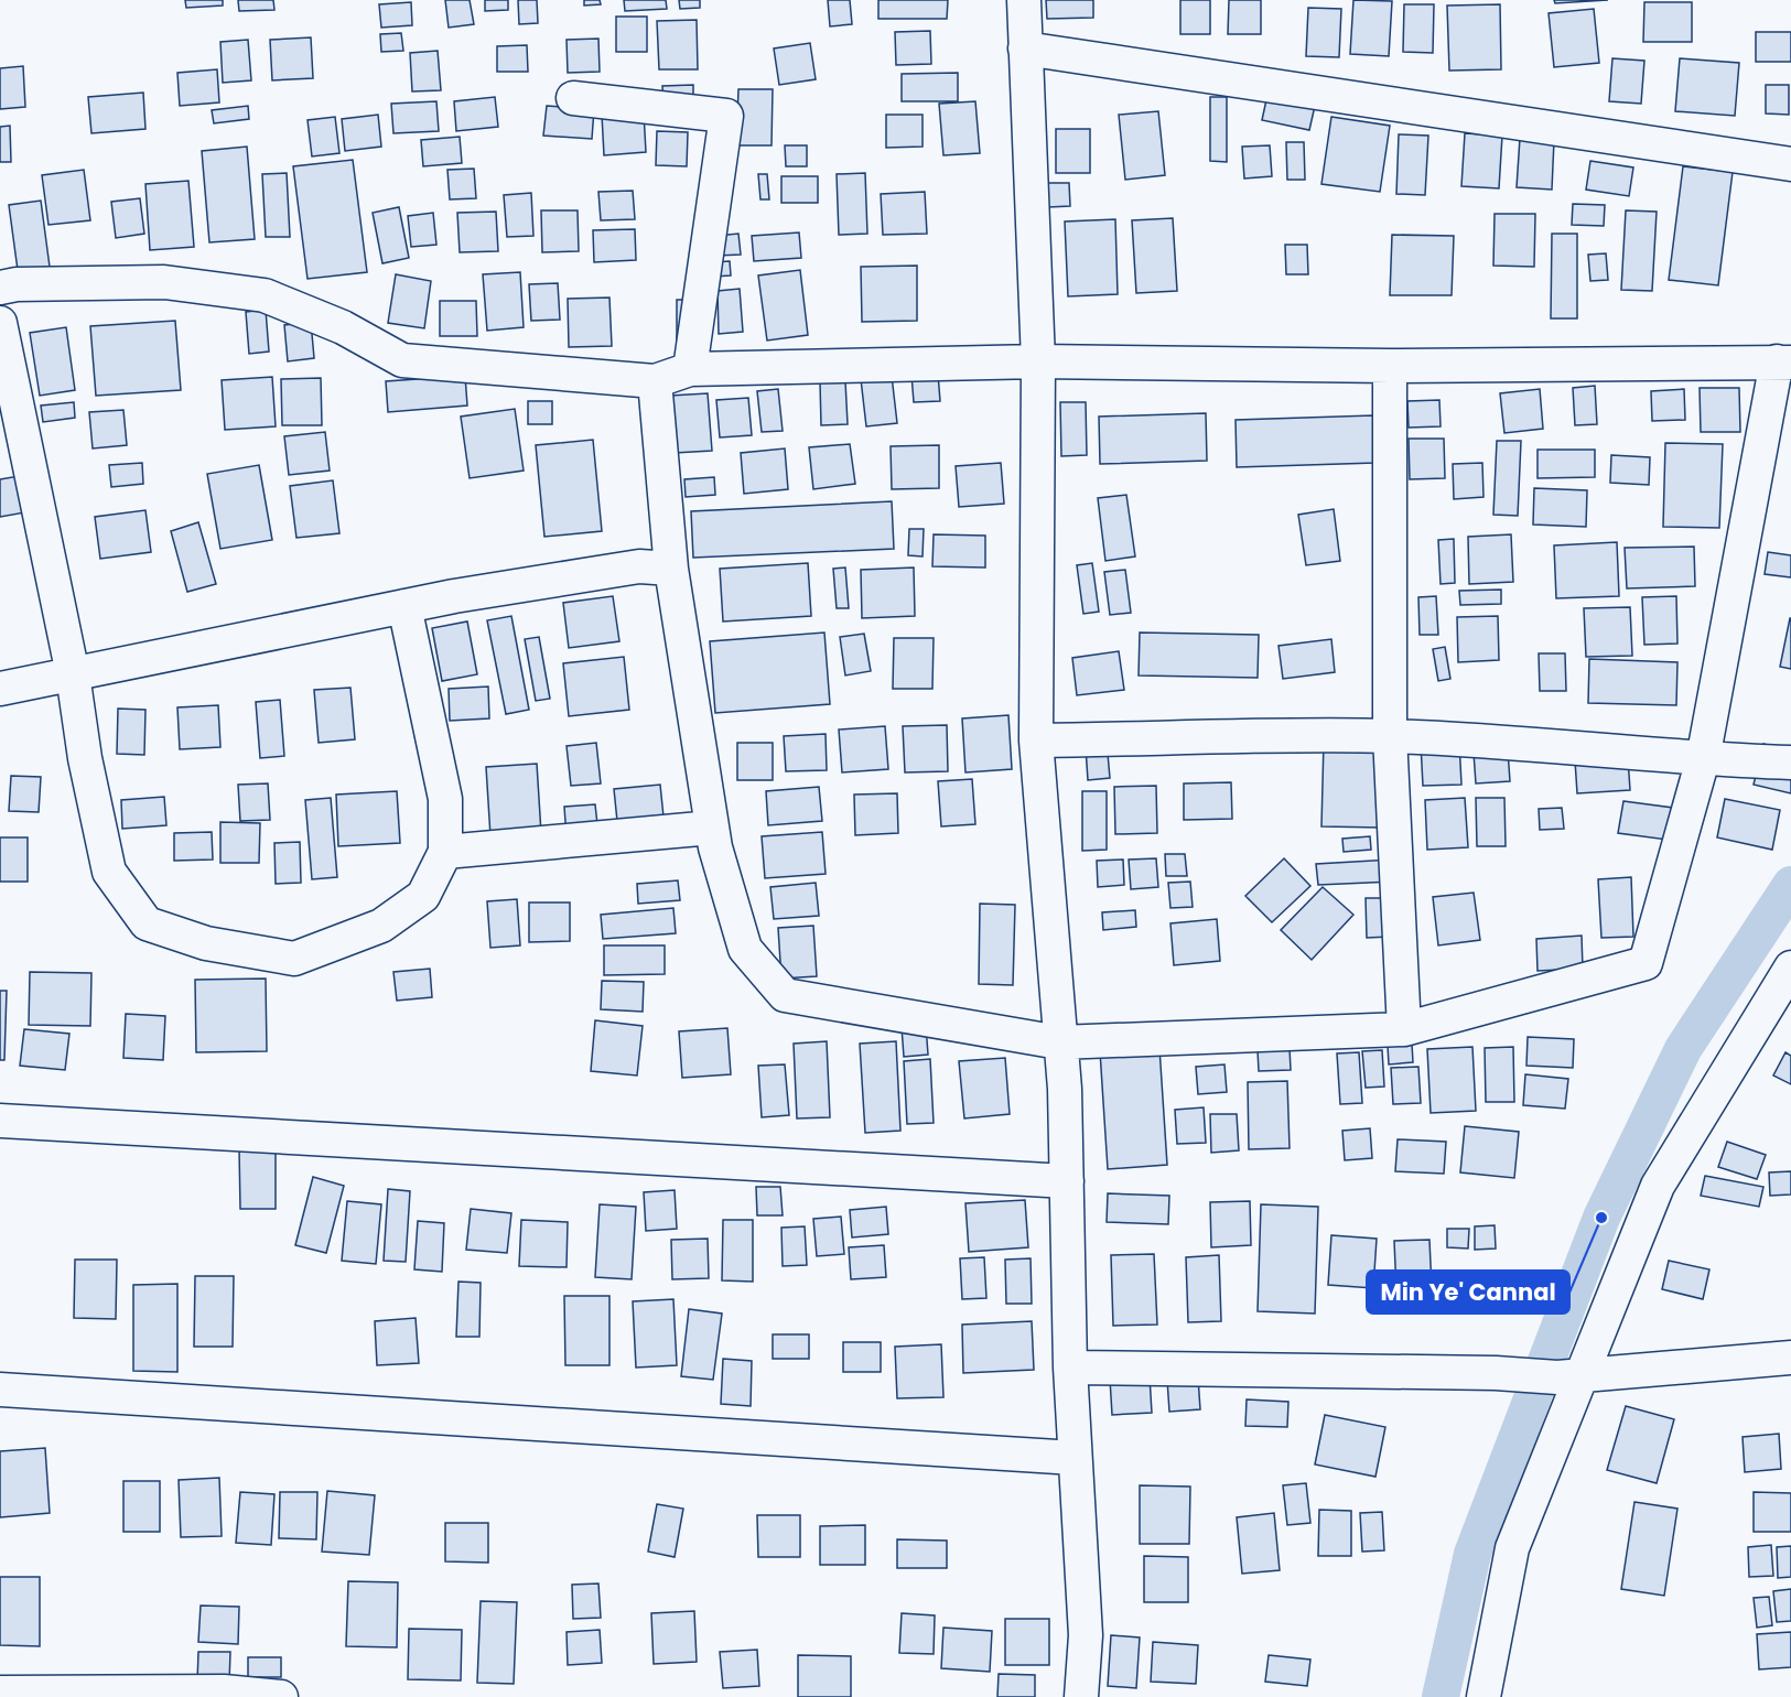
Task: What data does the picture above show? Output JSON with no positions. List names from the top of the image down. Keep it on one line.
{"places":["Min Ye' Cannal"]}
